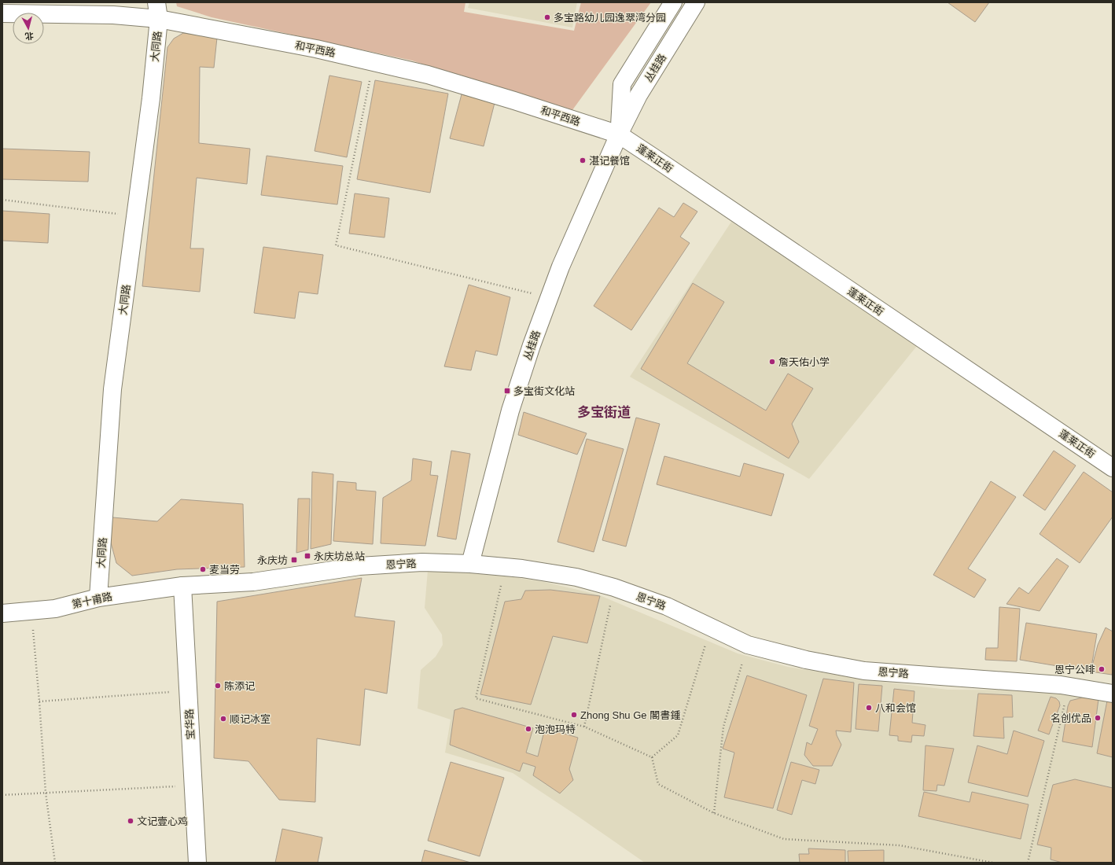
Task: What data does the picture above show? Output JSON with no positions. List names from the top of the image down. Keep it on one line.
{"streets":{"street":["大同路","和平西路","丛桂路","蓬莱正街","恩宁路","第十甫路","宝华路"]},"crossings":[["大同路","和平西路"],["大同路","第十甫路"],["和平西路","丛桂路"],["和平西路","蓬莱正街"],["丛桂路","蓬莱正街"],["丛桂路","恩宁路"],["恩宁路","第十甫路"],["恩宁路","宝华路"],["第十甫路","宝华路"]],"districts":["多宝街道"],"places":{"other":["多宝路幼儿园逸翠湾分园","湛记餐馆","詹天佑小学","麦当劳","恩宁公啡","陈添记","八和会馆","Zhong Shu Ge 閣書鍾","名创优品","顺记冰室","泡泡玛特","文记壹心鸡"],"transit":["多宝街文化站","永庆坊总站","永庆坊"]},"north":"bottom"}
